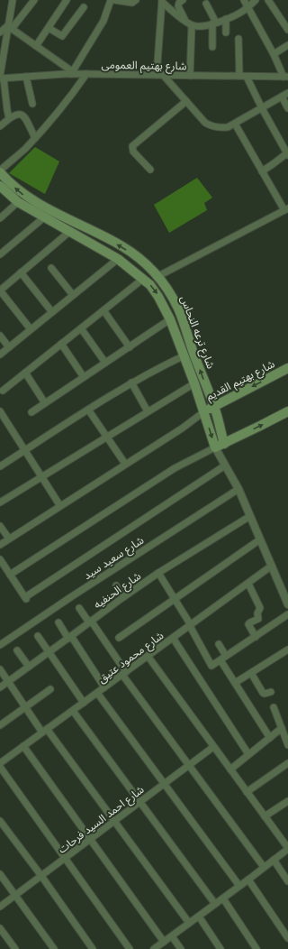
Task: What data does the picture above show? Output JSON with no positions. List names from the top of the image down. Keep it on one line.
{"streets":{"main road":["شارع ترعه النحاس","شارع بهتيم القديم"],"street":["شارع بهتيم العمومى","شارع سعيد سيد","شارع الحنفيه","شارع محمود عتيق","شارع احمد السيد فرحات"]},"crossings":[["شارع ترعه النحاس","شارع بهتيم القديم"],["شارع ترعه النحاس","شارع سعيد سيد"],["شارع ترعه النحاس","شارع الحنفيه"],["شارع ترعه النحاس","شارع محمود عتيق"]]}
